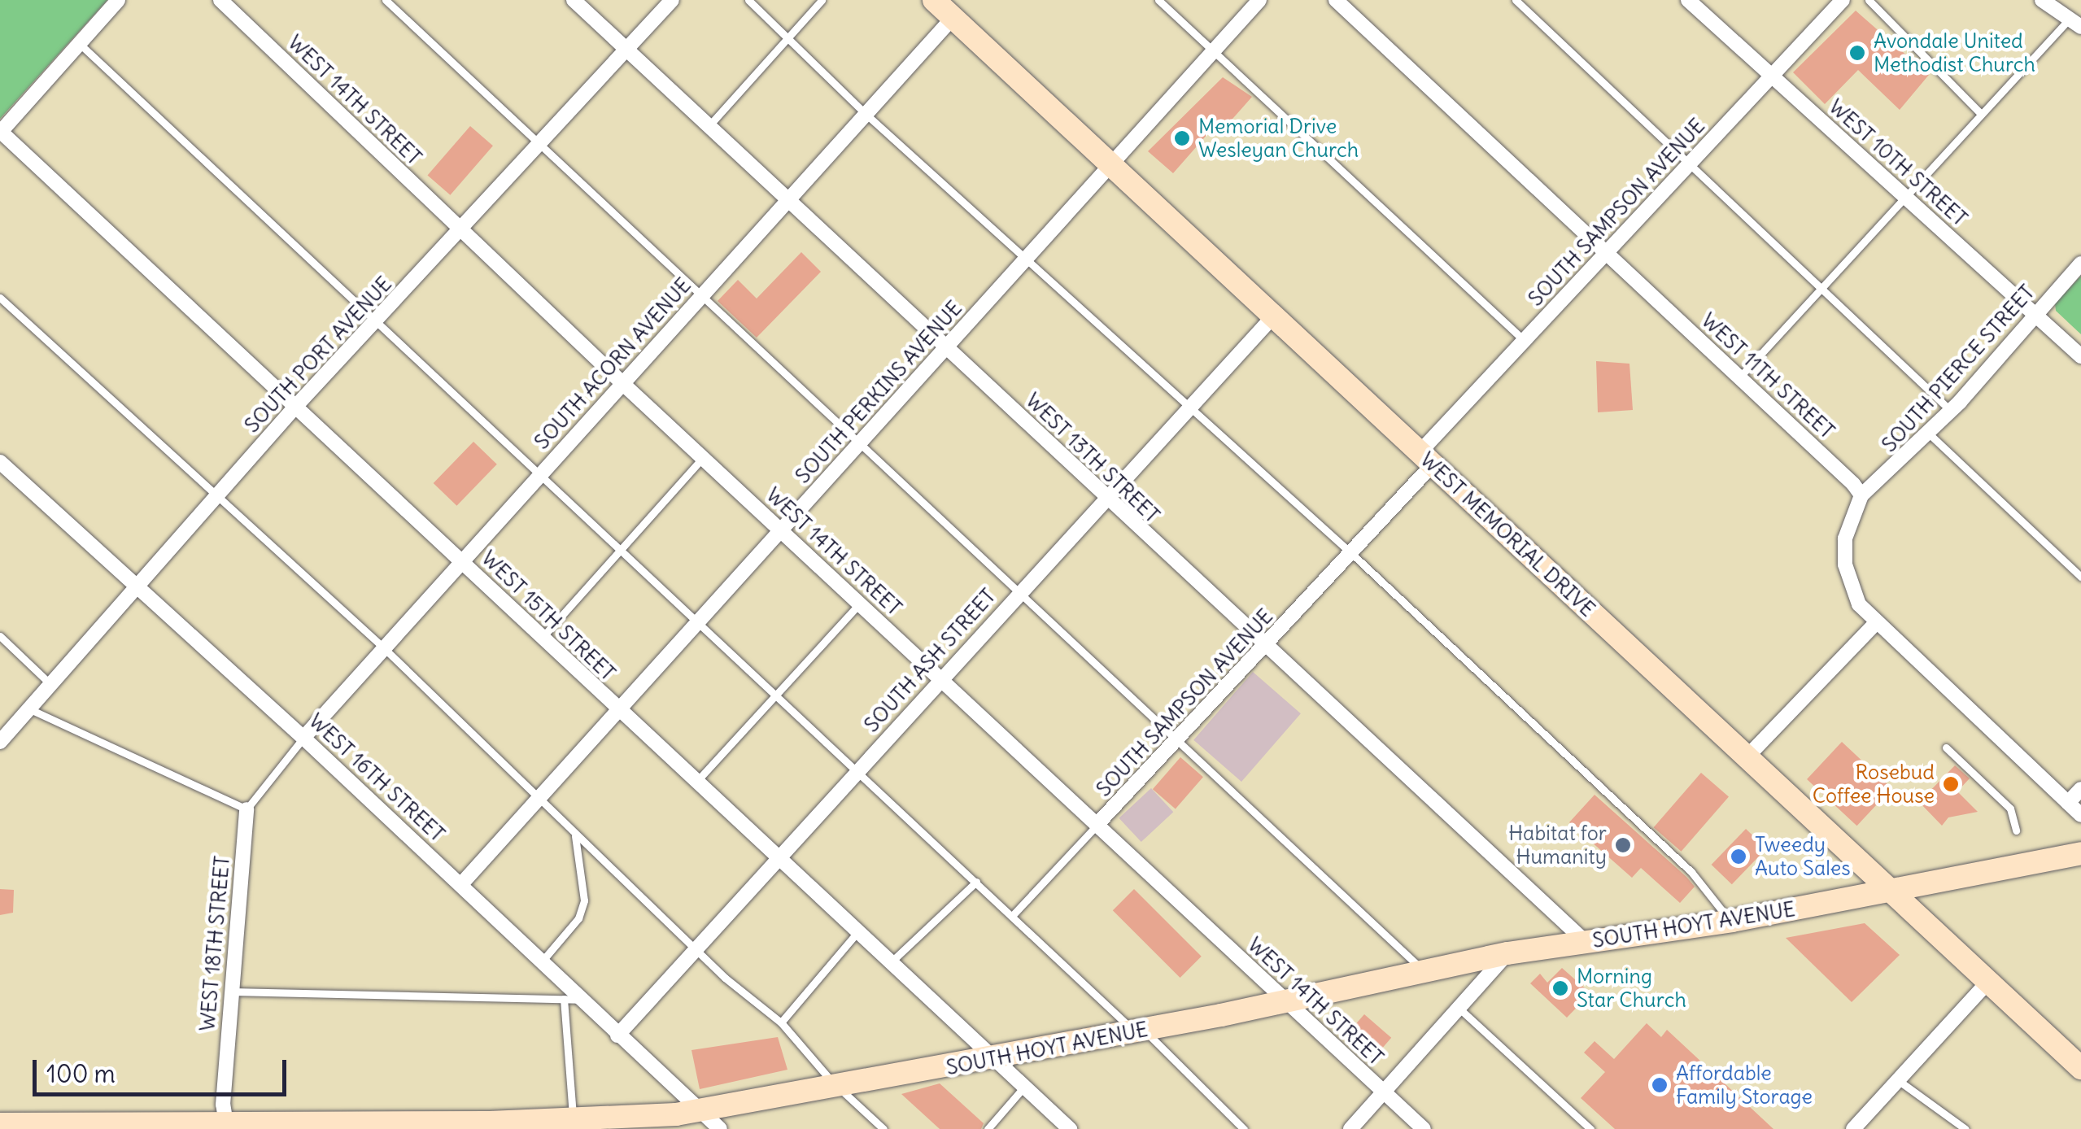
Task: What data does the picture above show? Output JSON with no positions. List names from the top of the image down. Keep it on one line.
{"streets":{"main road":["WEST MEMORIAL DRIVE","SOUTH HOYT AVENUE"],"street":["WEST 14TH STREET","WEST 10TH STREET","SOUTH SAMPSON AVENUE","SOUTH PORT AVENUE","SOUTH ACORN AVENUE","SOUTH PIERCE STREET","WEST 11TH STREET","SOUTH PERKINS AVENUE","WEST 13TH STREET","WEST 15TH STREET","SOUTH ASH STREET","WEST 16TH STREET","WEST 18TH STREET"]},"crossings":[["WEST 14TH STREET","SOUTH SAMPSON AVENUE"],["WEST 14TH STREET","SOUTH PORT AVENUE"],["WEST 14TH STREET","SOUTH ACORN AVENUE"],["WEST 14TH STREET","SOUTH PERKINS AVENUE"],["WEST 14TH STREET","SOUTH ASH STREET"],["WEST 14TH STREET","SOUTH HOYT AVENUE"],["WEST 10TH STREET","SOUTH SAMPSON AVENUE"],["WEST 10TH STREET","SOUTH PIERCE STREET"],["SOUTH SAMPSON AVENUE","WEST 11TH STREET"],["SOUTH SAMPSON AVENUE","WEST 13TH STREET"],["SOUTH SAMPSON AVENUE","WEST MEMORIAL DRIVE"],["SOUTH PORT AVENUE","WEST 13TH STREET"],["SOUTH PORT AVENUE","WEST 15TH STREET"],["SOUTH PORT AVENUE","WEST 16TH STREET"],["SOUTH ACORN AVENUE","WEST 13TH STREET"],["SOUTH ACORN AVENUE","WEST MEMORIAL DRIVE"],["SOUTH ACORN AVENUE","WEST 15TH STREET"],["SOUTH ACORN AVENUE","WEST 16TH STREET"],["SOUTH PIERCE STREET","WEST 11TH STREET"],["SOUTH PERKINS AVENUE","WEST 13TH STREET"],["SOUTH PERKINS AVENUE","WEST MEMORIAL DRIVE"],["SOUTH PERKINS AVENUE","WEST 15TH STREET"],["SOUTH PERKINS AVENUE","WEST 16TH STREET"],["WEST 13TH STREET","SOUTH ASH STREET"],["WEST 13TH STREET","SOUTH HOYT AVENUE"],["WEST MEMORIAL DRIVE","SOUTH ASH STREET"],["WEST MEMORIAL DRIVE","SOUTH HOYT AVENUE"],["WEST 15TH STREET","SOUTH ASH STREET"],["WEST 15TH STREET","SOUTH HOYT AVENUE"],["SOUTH ASH STREET","WEST 16TH STREET"],["WEST 16TH STREET","SOUTH HOYT AVENUE"],["SOUTH HOYT AVENUE","WEST 18TH STREET"]],"places":["Avondale United Methodist Church","Memorial Drive Wesleyan Church","Rosebud Coffee House","Habitat for Humanity","Tweedy Auto Sales","Morning Star Church","Affordable Family Storage"],"scale_bar":"100 m"}
